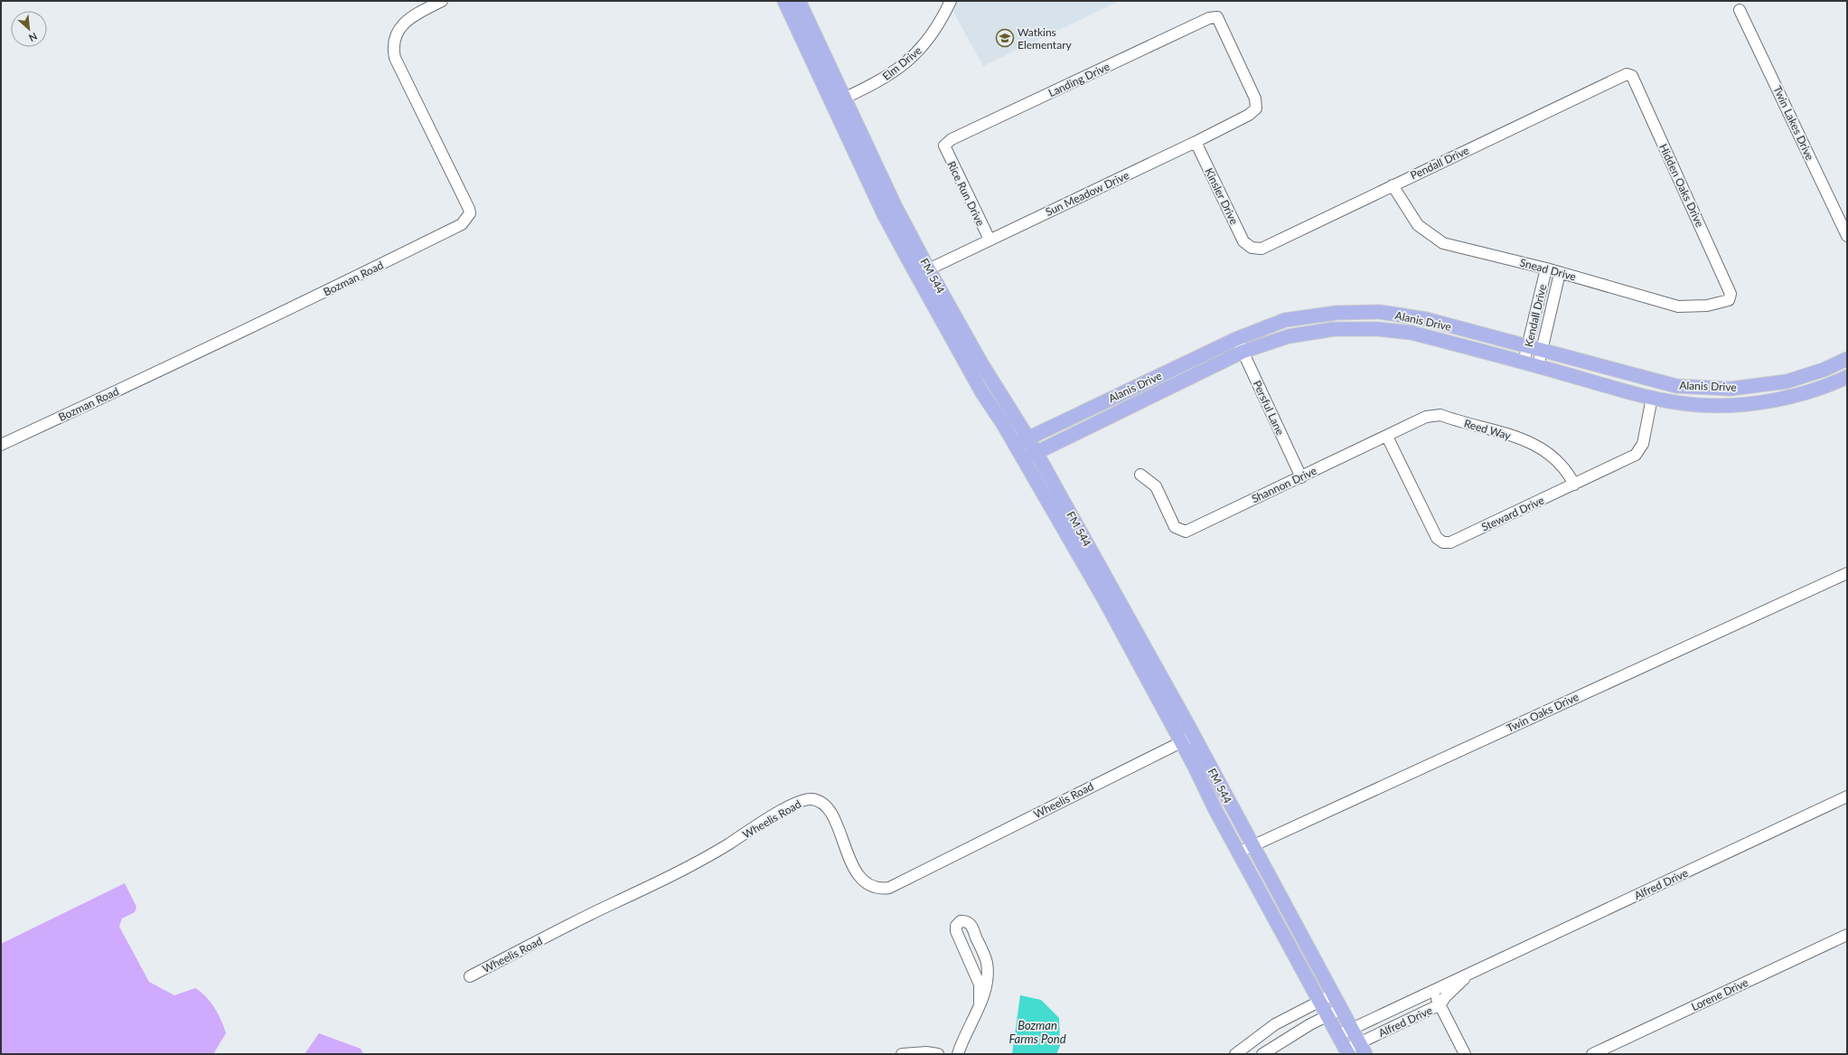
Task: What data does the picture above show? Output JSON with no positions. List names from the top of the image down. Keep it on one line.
{"streets":{"main road":["FM 544","Alanis Drive"],"street":["Elm Drive","Landing Drive","Twin Lakes Drive","Pendall Drive","Hidden Oaks Drive","Rice Run Drive","Sun Meadow Drive","Kinsler Drive","Snead Drive","Bozman Road","Kendall Drive","Persful Lane","Reed Way","Shannon Drive","Steward Drive","Twin Oaks Drive","Wheelis Road","Alfred Drive","Lorene Drive"]},"crossings":[["Elm Drive","FM 544"],["Landing Drive","Rice Run Drive"],["Landing Drive","Sun Meadow Drive"],["Pendall Drive","Hidden Oaks Drive"],["Pendall Drive","Kinsler Drive"],["Pendall Drive","Snead Drive"],["Hidden Oaks Drive","Snead Drive"],["Rice Run Drive","Sun Meadow Drive"],["Sun Meadow Drive","Kinsler Drive"],["Sun Meadow Drive","FM 544"],["Snead Drive","Kendall Drive"],["FM 544","Alanis Drive"],["FM 544","Twin Oaks Drive"],["FM 544","Wheelis Road"],["FM 544","Alfred Drive"],["Kendall Drive","Alanis Drive"],["Alanis Drive","Persful Lane"],["Alanis Drive","Steward Drive"],["Persful Lane","Shannon Drive"],["Reed Way","Shannon Drive"],["Reed Way","Steward Drive"],["Shannon Drive","Steward Drive"]],"water":["Bozman Farms Pond"],"places":{"school or university":["Watkins Elementary"]},"north":"bottom right"}
